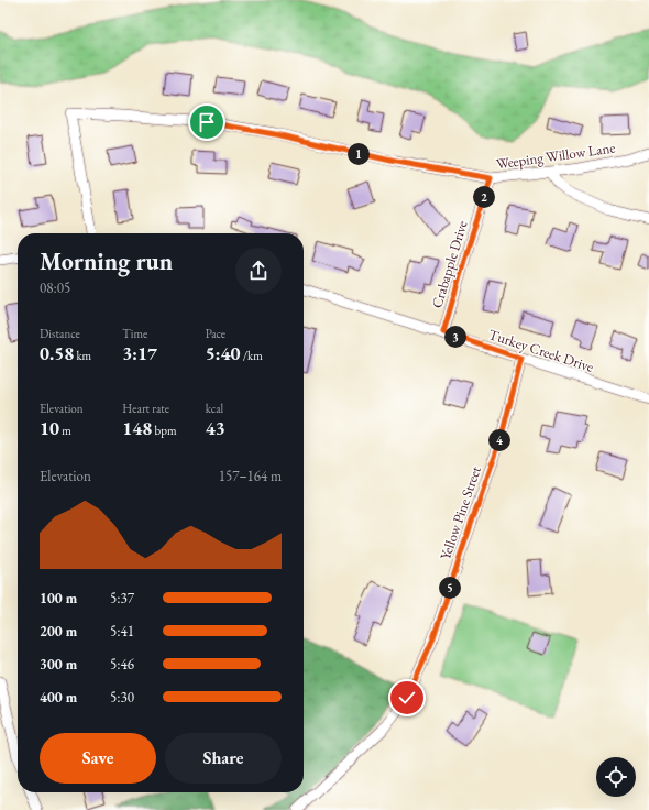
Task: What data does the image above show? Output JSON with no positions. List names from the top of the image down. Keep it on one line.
{"streets":{"street":["Weeping Willow Lane","Crabapple Drive","Turkey Creek Drive","Yellow Pine Street"]},"crossings":[["Weeping Willow Lane","Crabapple Drive"],["Crabapple Drive","Turkey Creek Drive"],["Turkey Creek Drive","Yellow Pine Street"]],"page":{"pins":["1","2","3","4","5"],"heading":["Morning run","08:05"],"stats":[["Distance","0.58 km"],["Time","3:17"],["Pace","5:40 /km"],["Elevation","10 m"],["Heart rate","148 bpm"],["kcal","43"]],"chart":["Elevation","157–164 m"],"list":[{"name":"100 m","note":"5:37"},{"name":"200 m","note":"5:41"},{"name":"300 m","note":"5:46"},{"name":"400 m","note":"5:30"}],"buttons":["Save","Share"]}}
